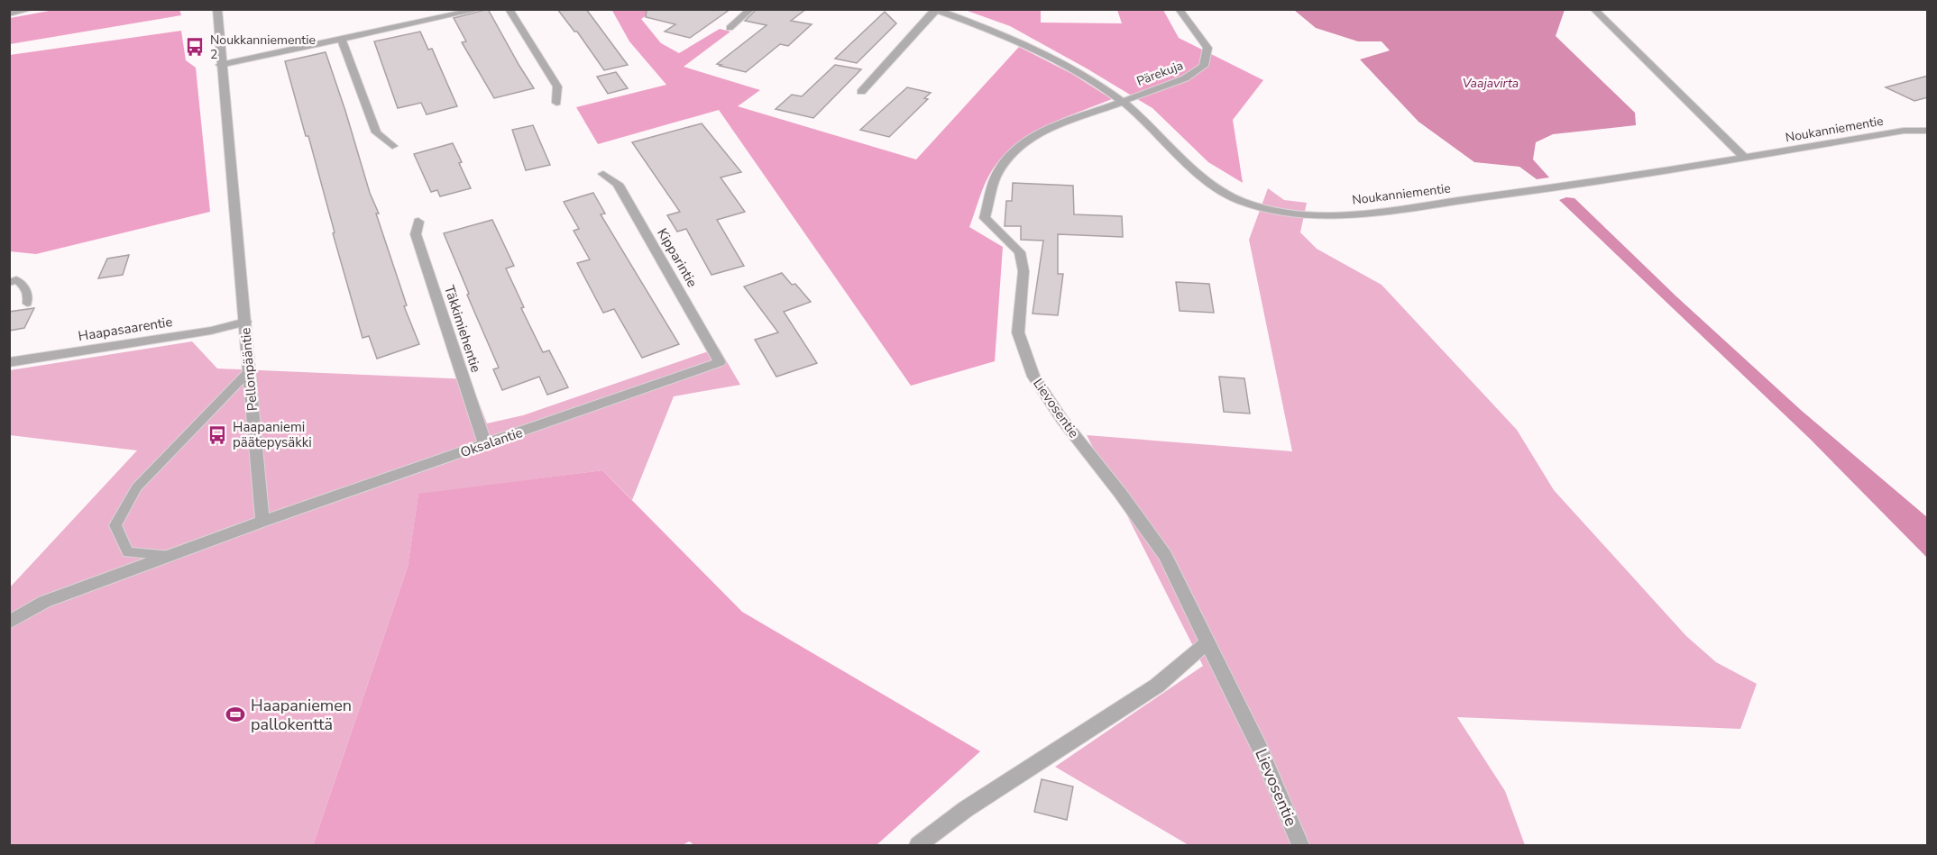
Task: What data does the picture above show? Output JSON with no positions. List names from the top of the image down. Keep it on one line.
{"streets":{"street":["Pärekuja","Noukanniementie","Kipparintie","Haapasaarentie","Täkkimiehentie","Pellonpääntie","Lievosentie","Oksalantie"]},"crossings":[["Pärekuja","Noukanniementie"],["Pärekuja","Lievosentie"],["Noukanniementie","Lievosentie"],["Kipparintie","Oksalantie"],["Haapasaarentie","Pellonpääntie"],["Täkkimiehentie","Oksalantie"],["Pellonpääntie","Oksalantie"]],"water":["Vaajavirta"],"places":{"bus stop":["Noukkanniementie 2","Haapaniemi päätepysäkki"],"sports":["Haapaniemen pallokenttä"]}}
